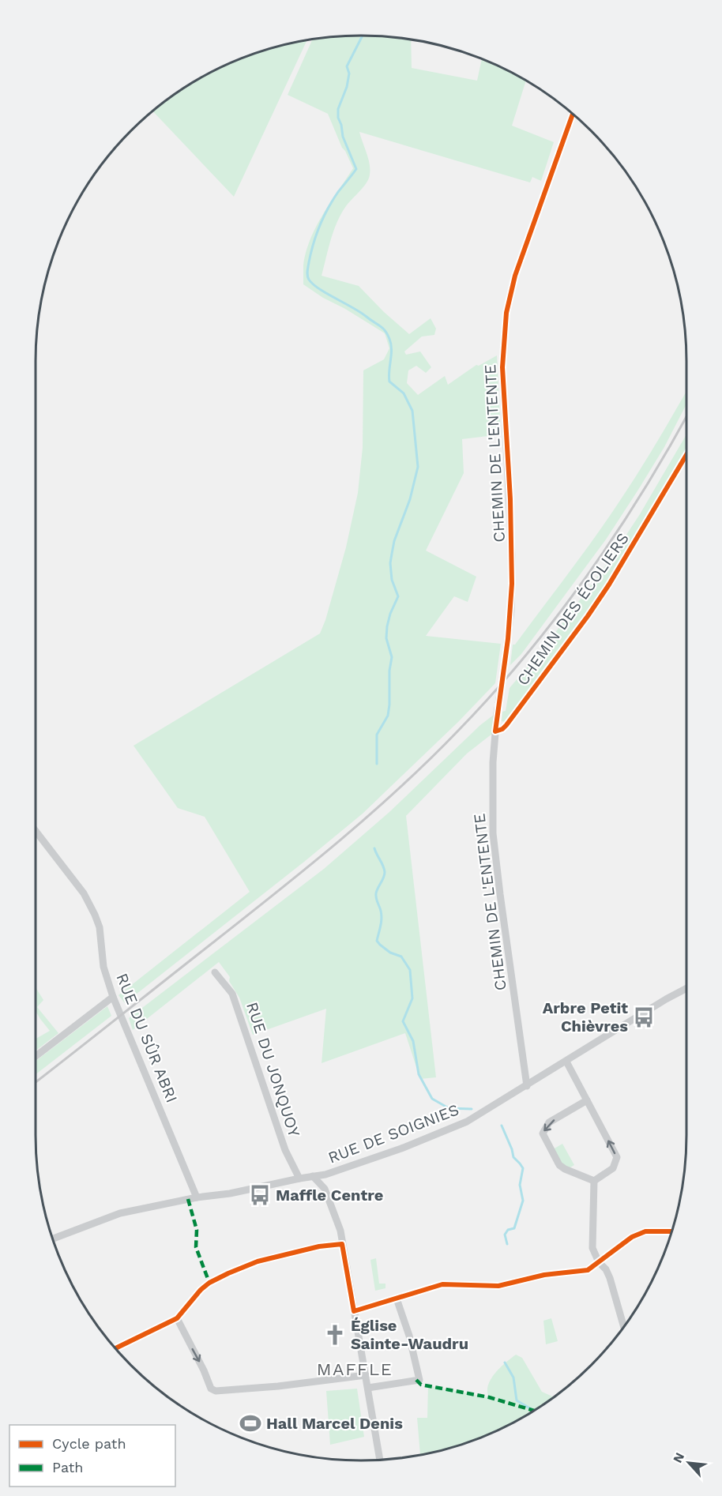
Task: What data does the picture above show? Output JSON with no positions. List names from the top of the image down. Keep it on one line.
{"streets":{"street":["CHEMIN DE L'ENTENTE","CHEMIN DES ÉCOLIERS","RUE DU SÛR ABRI","RUE DU JONQUOY","RUE DE SOIGNIES"]},"crossings":[["CHEMIN DE L'ENTENTE","CHEMIN DES ÉCOLIERS"],["CHEMIN DE L'ENTENTE","RUE DE SOIGNIES"],["RUE DU SÛR ABRI","RUE DE SOIGNIES"],["RUE DU JONQUOY","RUE DE SOIGNIES"]],"districts":["MAFFLE"],"places":{"bus stop":["Arbre Petit Chièvres","Maffle Centre"],"church":["Église Sainte-Waudru"],"sports":["Hall Marcel Denis"]},"legend":["Cycle path","Path"],"north":"top left"}
